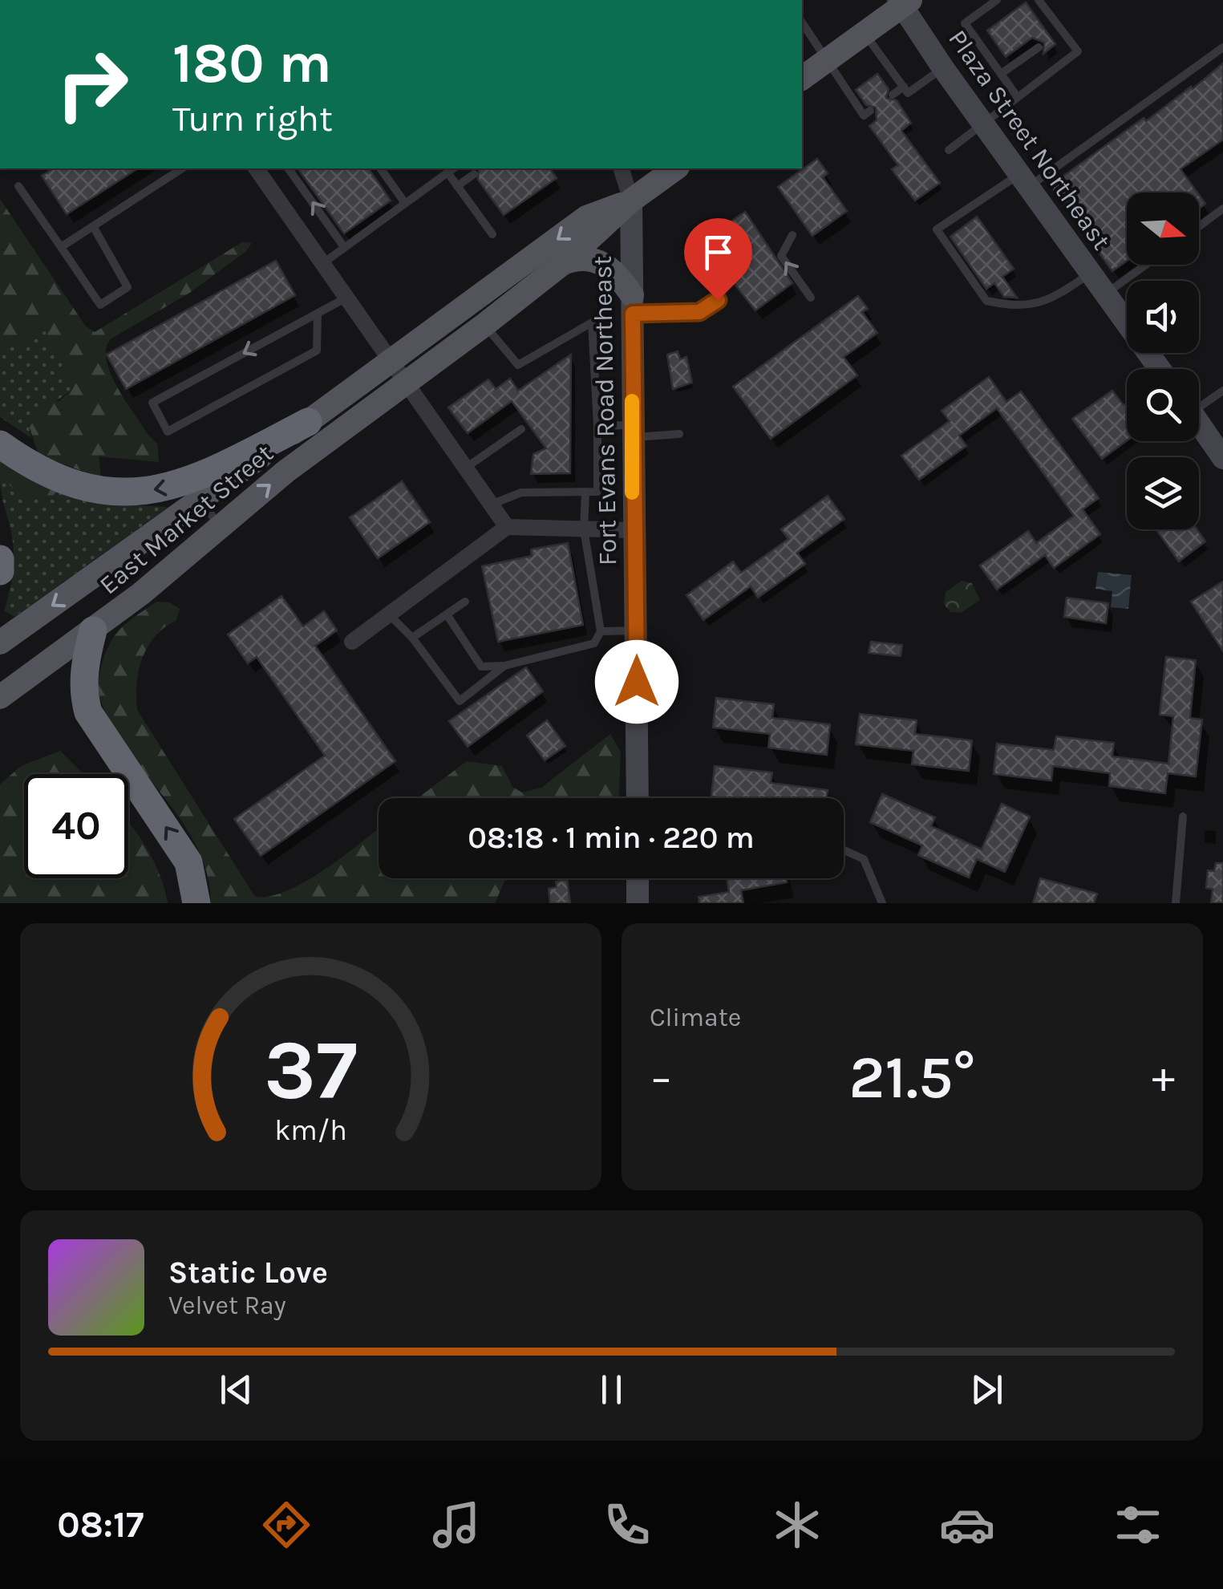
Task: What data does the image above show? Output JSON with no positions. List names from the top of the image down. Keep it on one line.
{"streets":{"main road":["East Market Street"],"street":["Plaza Street Northeast","Fort Evans Road Northeast"]},"crossings":[["Fort Evans Road Northeast","East Market Street"]],"north":"right","page":{"turn":["180 m","Turn right"],"limit":"40","trip":"08:18 · 1 min · 220 m","tile":"Climate","heat":["−","21.5°","+"],"song":["Static Love","Velvet Ray"],"tabs":"08:17","gauge":["37","km/h"]}}
